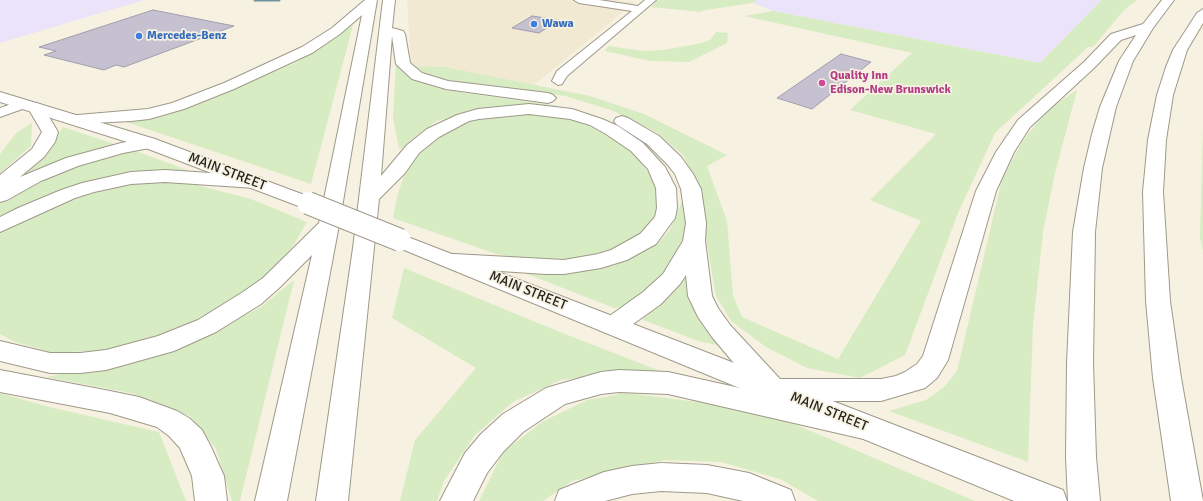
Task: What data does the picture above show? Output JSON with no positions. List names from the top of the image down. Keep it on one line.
{"streets":{"main road":["MAIN STREET"]},"places":["Wawa","Mercedes-Benz","Quality Inn Edison-New Brunswick"]}
